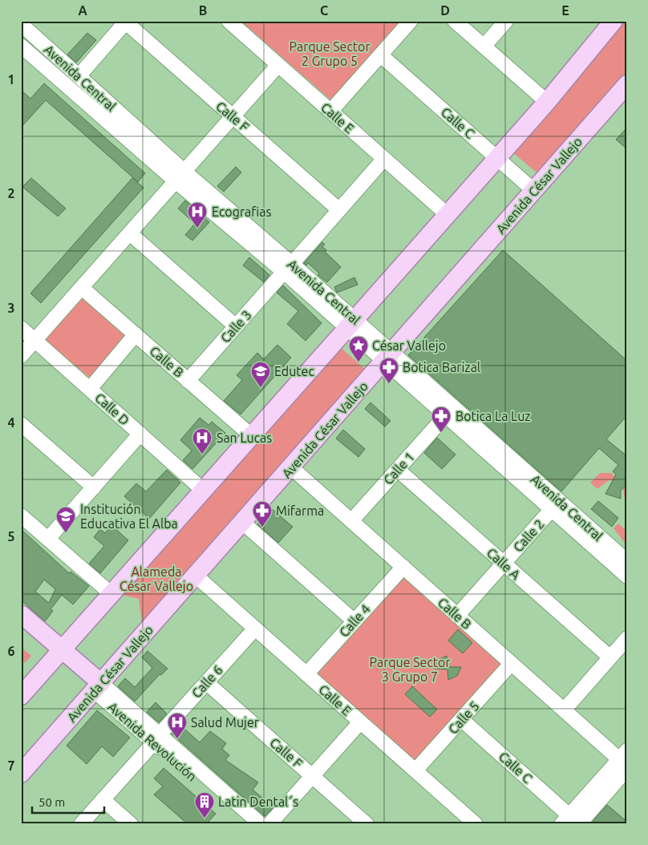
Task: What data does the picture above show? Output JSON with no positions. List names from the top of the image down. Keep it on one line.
{"streets":{"main road":["Avenida César Vallejo","Avenida Revolución"],"street":["Avenida Central","Calle F","Calle E","Calle C","Calle 3","Calle B","Calle D","Calle 1","Calle 2","Calle A","Calle 4","Calle 6","Calle 5"]},"crossings":[["Avenida Central","Avenida César Vallejo"],["Avenida Central","Calle 3"],["Avenida Central","Calle 1"],["Avenida Central","Calle 2"],["Calle F","Calle 3"],["Calle F","Calle 6"],["Calle E","Avenida César Vallejo"],["Calle E","Calle 3"],["Calle E","Calle 4"],["Calle E","Calle 6"],["Calle E","Calle 5"],["Calle C","Avenida César Vallejo"],["Calle C","Calle 5"],["Avenida César Vallejo","Calle B"],["Avenida César Vallejo","Avenida Revolución"],["Calle 3","Calle B"],["Calle B","Calle 1"],["Calle B","Calle 2"],["Calle B","Calle 4"],["Calle B","Calle 5"],["Calle 1","Calle A"],["Calle 2","Calle A"],["Calle 6","Avenida Revolución"]],"parks":["Parque Sector 2 Grupo 5","Alameda César Vallejo","Parque Sector 3 Grupo 7"],"places":{"hospital":["Ecografias","San Lucas","Salud Mujer"],"place":["César Vallejo"],"pharmacy":["Botica Barizal","Botica La Luz","Mifarma"],"school or university":["Edutec","Institución Educativa El Alba"],"building":["Latin Dental´s"]},"scale_bar":"50 m","grid":{"columns":["A","B","C","D","E"],"rows":["1","2","3","4","5","6","7"]}}
